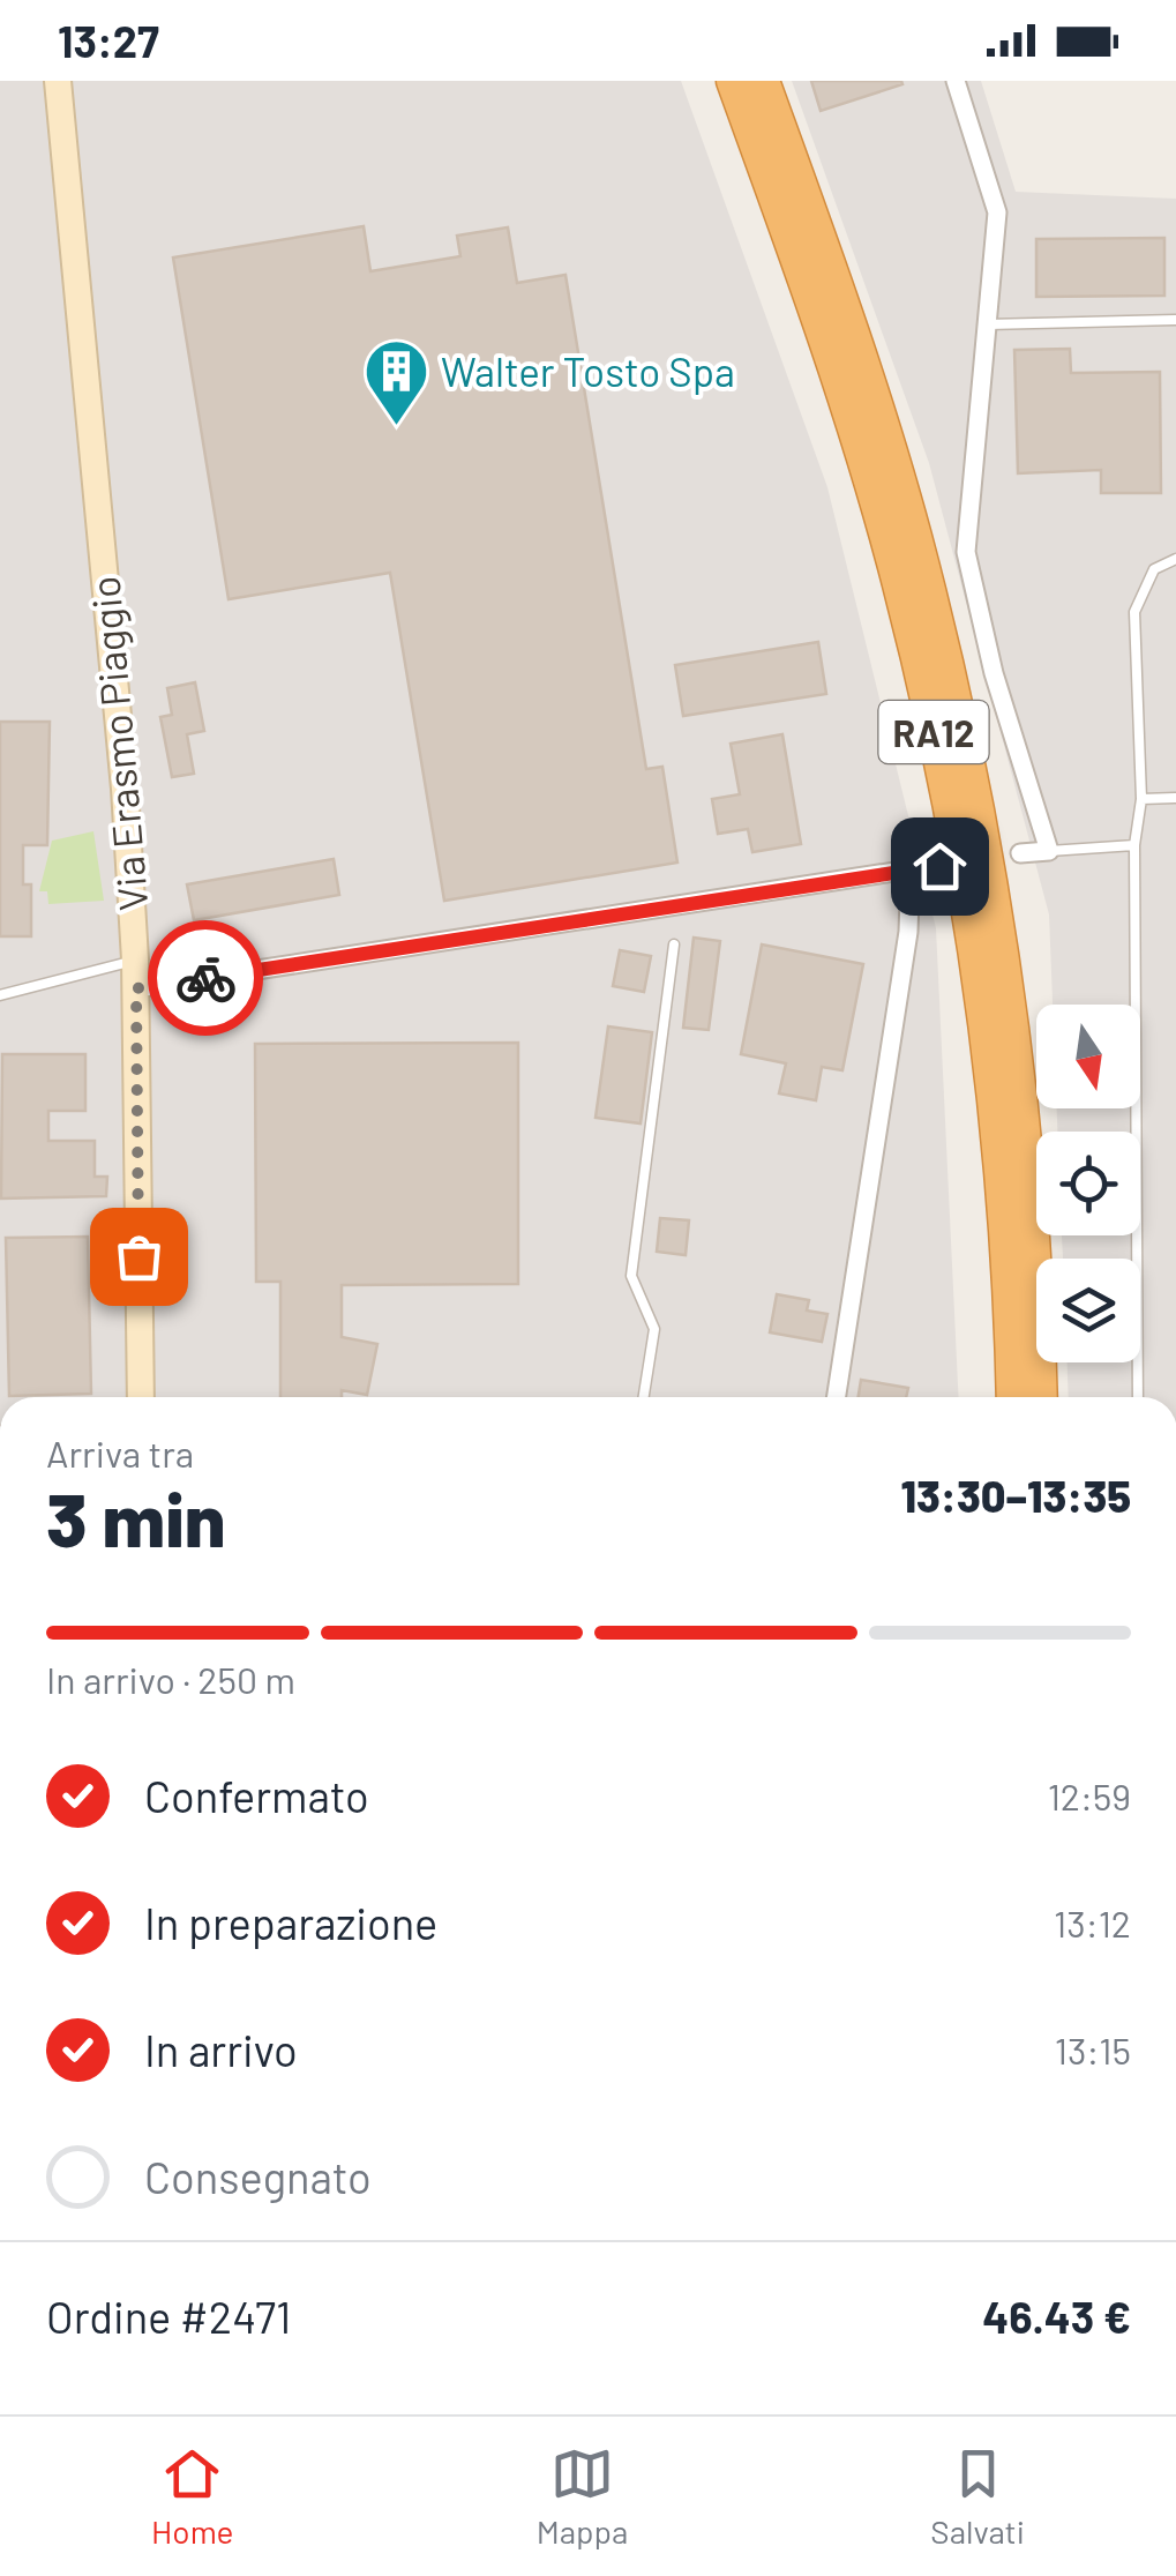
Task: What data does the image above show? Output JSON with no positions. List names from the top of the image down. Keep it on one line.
{"streets":{"highway":["RA12"],"street":["Via Erasmo Piaggio"]},"places":{"building":["Walter Tosto Spa"]},"north":"bottom","page":{"status":"13:27","heading":["3 min","Arriva tra","13:30–13:35"],"panel":["Ordine #2471","46.43 €"],"bar":"In arrivo · 250 m","list":[["Confermato","12:59"],["In preparazione","13:12"],["In arrivo","13:15"],"Consegnato"],"tabs":["Home","Mappa","Salvati"]}}
